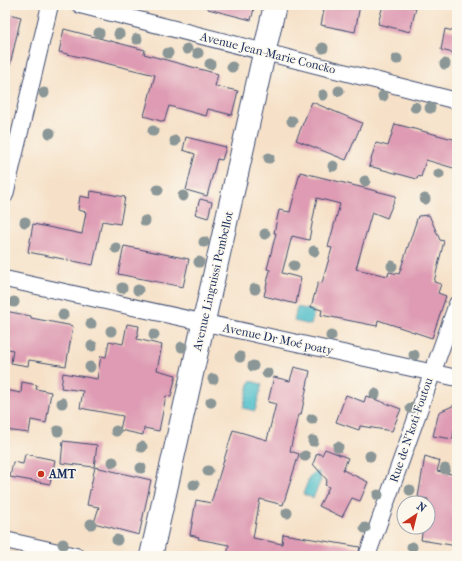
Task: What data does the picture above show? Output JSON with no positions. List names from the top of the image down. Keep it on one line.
{"streets":{"street":["Avenue Jean-Marie Concko","Avenue Linguissi Pembellot","Avenue Dr Moé poaty","Rue de N'koti-Foutou"]},"crossings":[["Avenue Jean-Marie Concko","Avenue Linguissi Pembellot"],["Avenue Linguissi Pembellot","Avenue Dr Moé poaty"],["Avenue Dr Moé poaty","Rue de N'koti-Foutou"]],"places":["AMT"],"north":"top right"}
